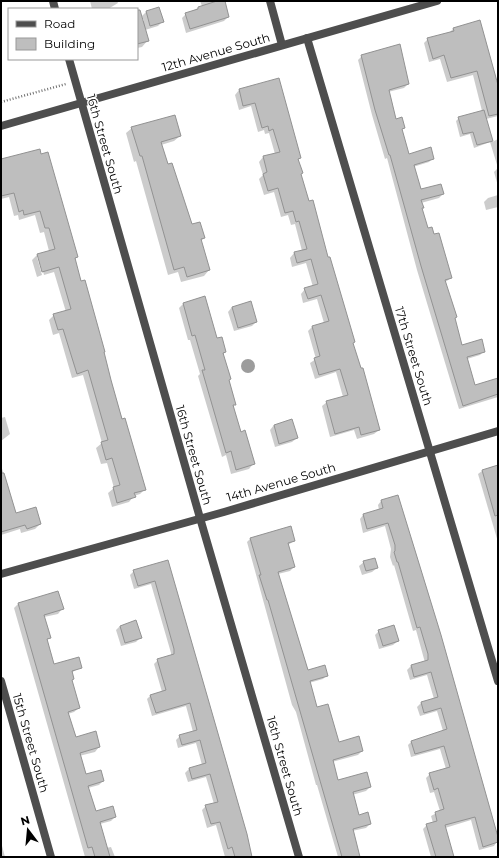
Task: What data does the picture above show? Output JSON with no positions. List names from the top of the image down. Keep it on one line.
{"streets":{"street":["12th Avenue South","16th Street South","17th Street South","14th Avenue South","15th Street South"]},"crossings":[["12th Avenue South","16th Street South"],["12th Avenue South","17th Street South"],["16th Street South","14th Avenue South"],["17th Street South","14th Avenue South"]],"legend":["Road","Building"],"north":"top"}
